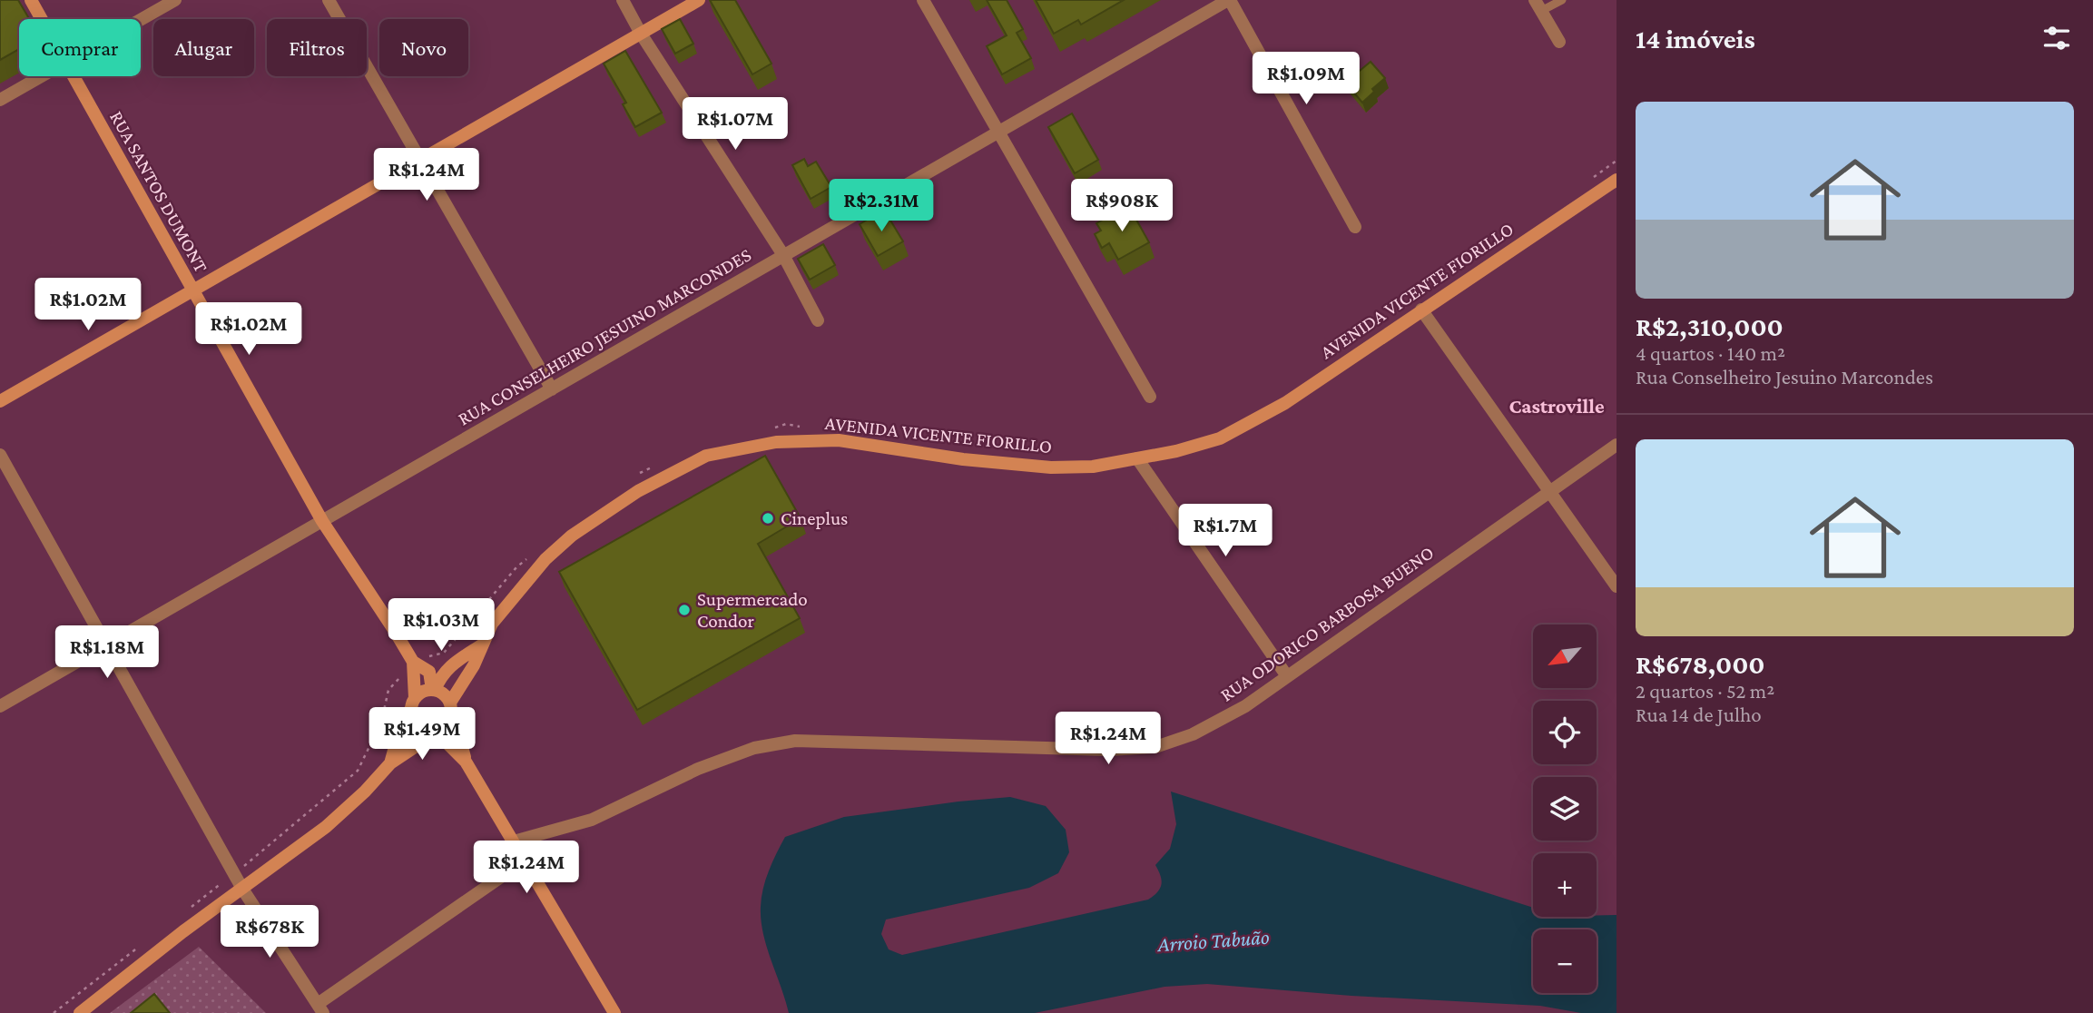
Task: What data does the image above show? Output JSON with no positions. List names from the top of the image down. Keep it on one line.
{"streets":{"main road":["RUA SANTOS DUMONT","AVENIDA VICENTE FIORILLO"],"street":["RUA CONSELHEIRO JESUINO MARCONDES","RUA ODORICO BARBOSA BUENO"]},"crossings":[["RUA SANTOS DUMONT","AVENIDA VICENTE FIORILLO"],["RUA SANTOS DUMONT","RUA CONSELHEIRO JESUINO MARCONDES"]],"districts":["Castroville"],"water":["Arroio Tabuão"],"places":["Cineplus","Supermercado Condor"],"north":"bottom left","page":{"heading":"14 imóveis","chip":["Comprar","Alugar","Filtros","Novo"],"price":["R$1.09M","R$1.07M","R$1.24M","R$2.31M","R$908K","R$1.02M","R$1.02M","R$1.7M","R$1.03M","R$1.18M","R$1.49M","R$1.24M","R$1.24M","R$678K"],"list":[{"name":"R$2,310,000","note":"4 quartos · 140 m² · Rua Conselheiro Jesuino Marcondes"},{"name":"R$678,000","note":"2 quartos · 52 m² · Rua 14 de Julho"}],"map_buttons":["+","−"]}}
